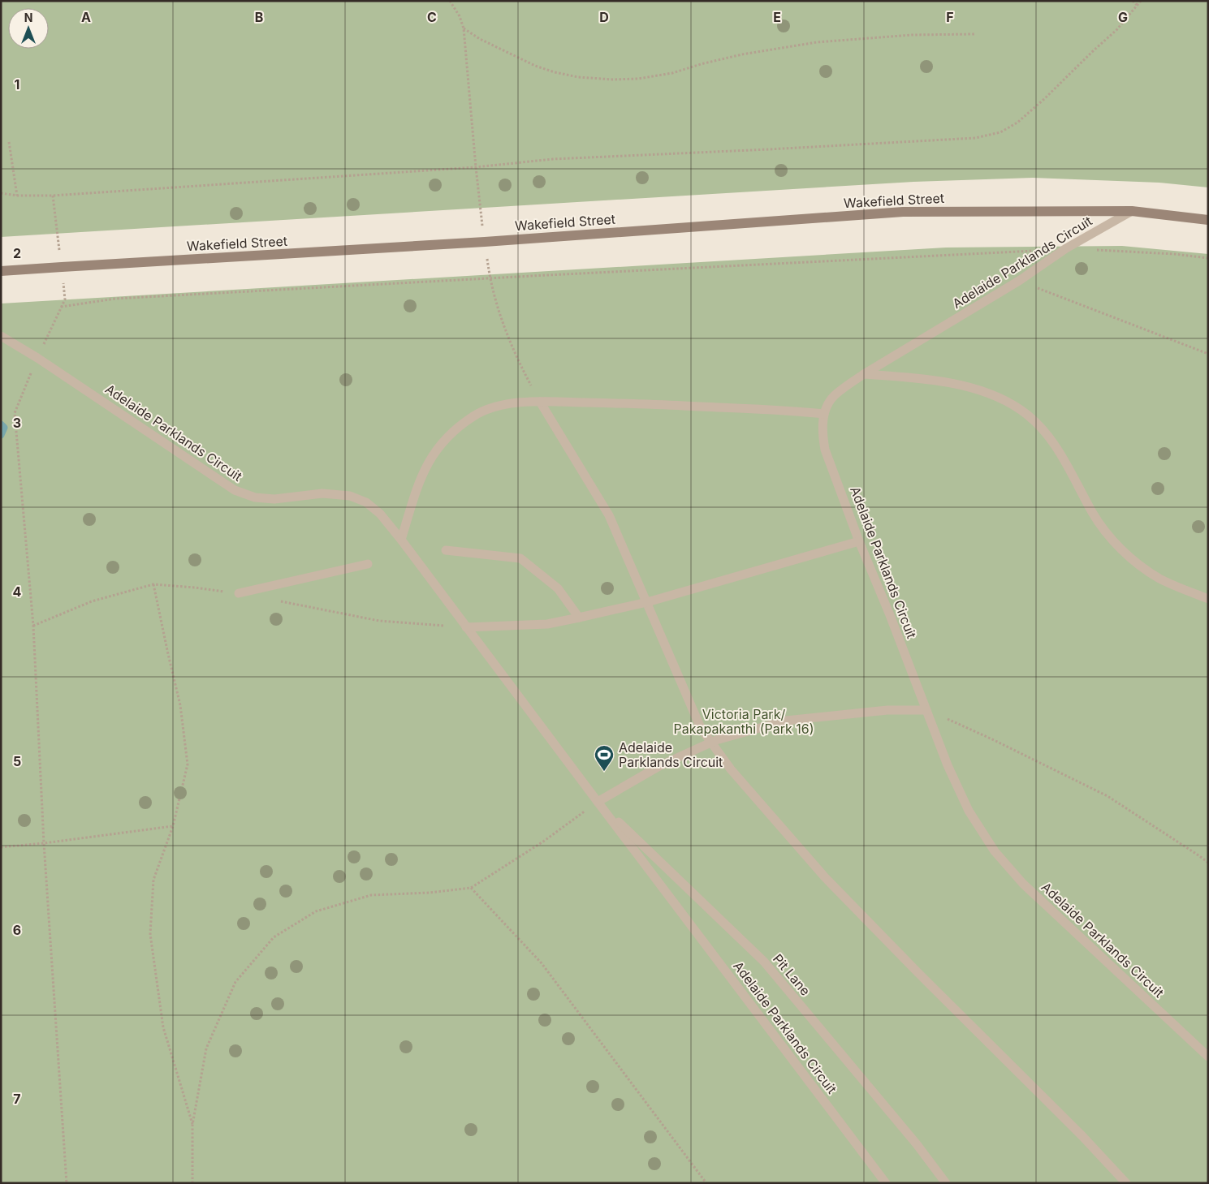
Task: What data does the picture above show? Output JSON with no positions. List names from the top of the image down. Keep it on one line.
{"streets":{"main road":["Wakefield Street"],"lane":["Adelaide Parklands Circuit","Pit Lane"]},"crossings":[["Wakefield Street","Adelaide Parklands Circuit"],["Adelaide Parklands Circuit","Pit Lane"]],"parks":["Victoria Park/ Pakapakanthi (Park 16)"],"places":{"sports":["Adelaide Parklands Circuit"]},"north":"top","grid":{"columns":["A","B","C","D","E","F","G"],"rows":["1","2","3","4","5","6","7"]}}
